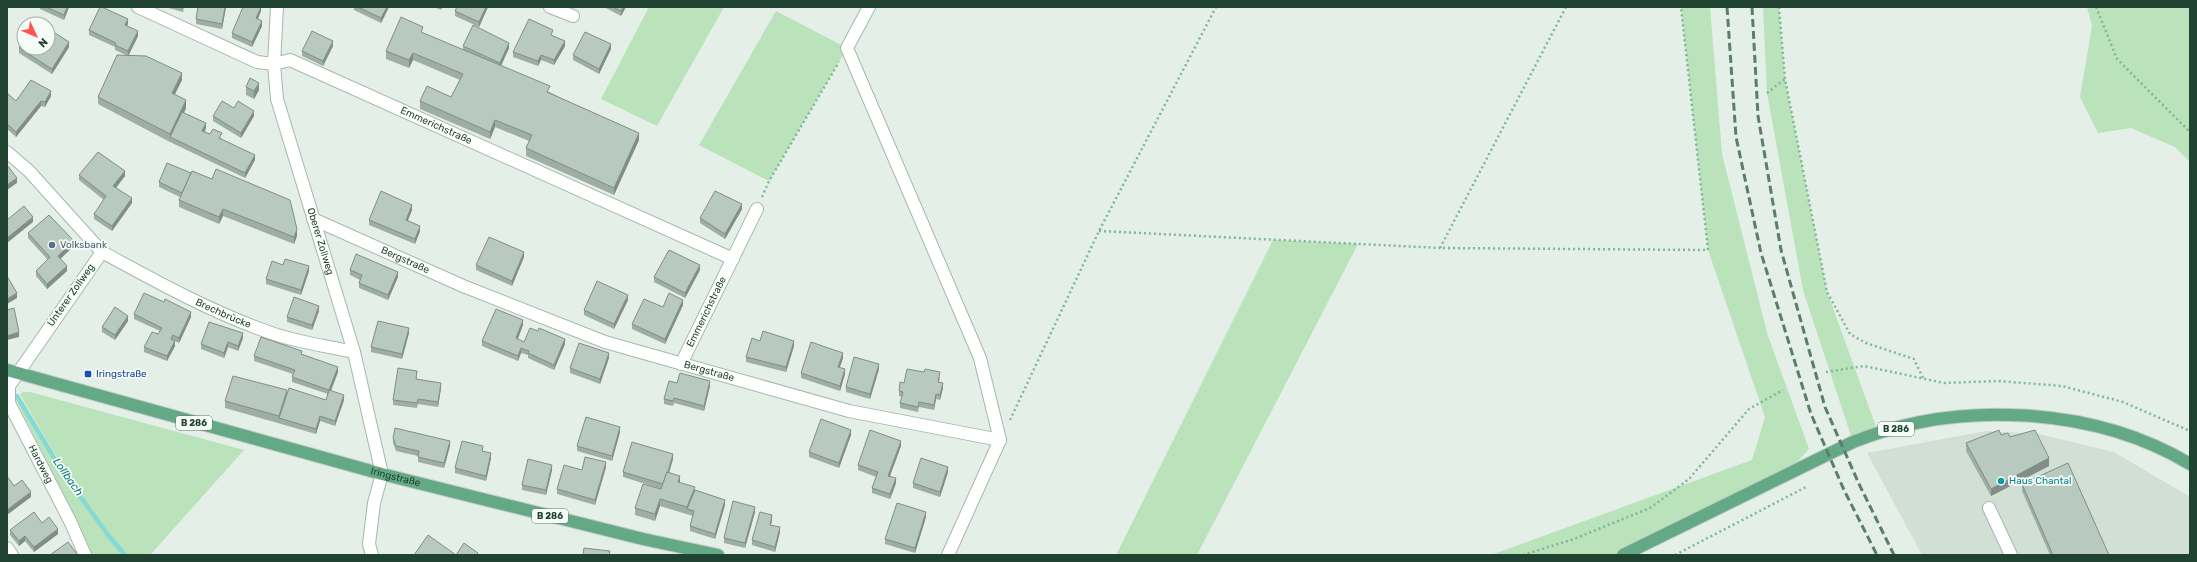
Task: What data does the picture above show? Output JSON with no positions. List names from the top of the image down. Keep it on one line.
{"streets":{"main road":["B 286","Iringstraße"],"street":["Emmerichstraße","Oberer Zollweg","Bergstraße","Unterer Zollweg","Brechbrücke","Hardweg"]},"crossings":[["Emmerichstraße","Oberer Zollweg"],["Emmerichstraße","Bergstraße"],["Oberer Zollweg","Bergstraße"],["Oberer Zollweg","Brechbrücke"],["Oberer Zollweg","Iringstraße"],["Unterer Zollweg","Brechbrücke"],["Unterer Zollweg","Hardweg"],["Unterer Zollweg","Iringstraße"],["Hardweg","Iringstraße"]],"water":["Lollbach"],"places":{"other":["Volksbank","Haus Chantal"],"transit":["Iringstraße"]},"north":"bottom right"}
